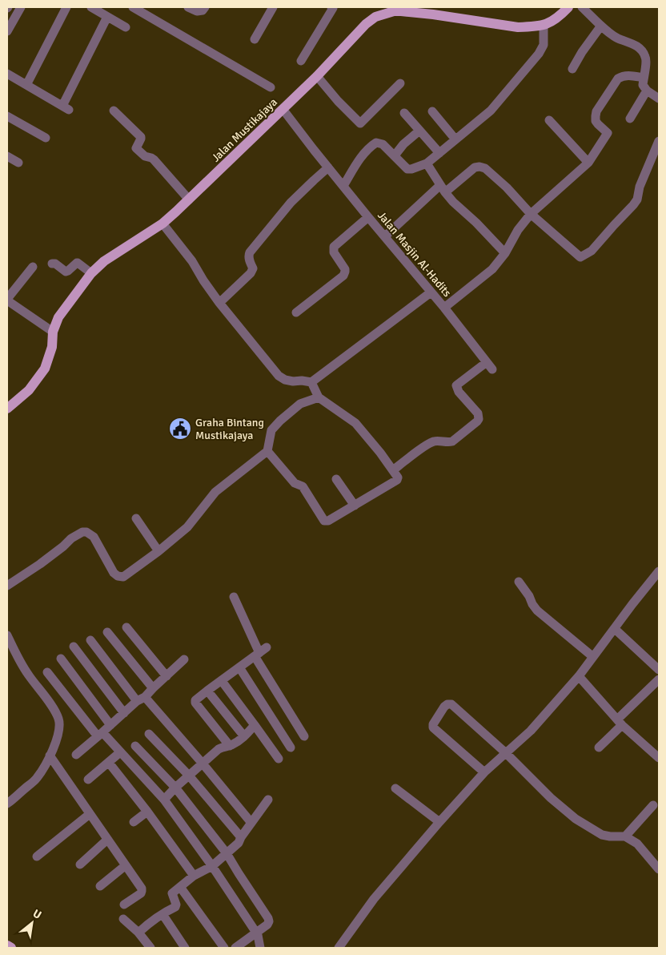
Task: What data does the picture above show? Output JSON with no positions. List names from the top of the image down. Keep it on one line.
{"streets":{"main road":["Jalan Mustikajaya"],"street":["Jalan Masjin Al-Hadits"]},"crossings":[["Jalan Mustikajaya","Jalan Masjin Al-Hadits"]],"places":{"public building":["Graha Bintang Mustikajaya"]},"north":"top right"}
